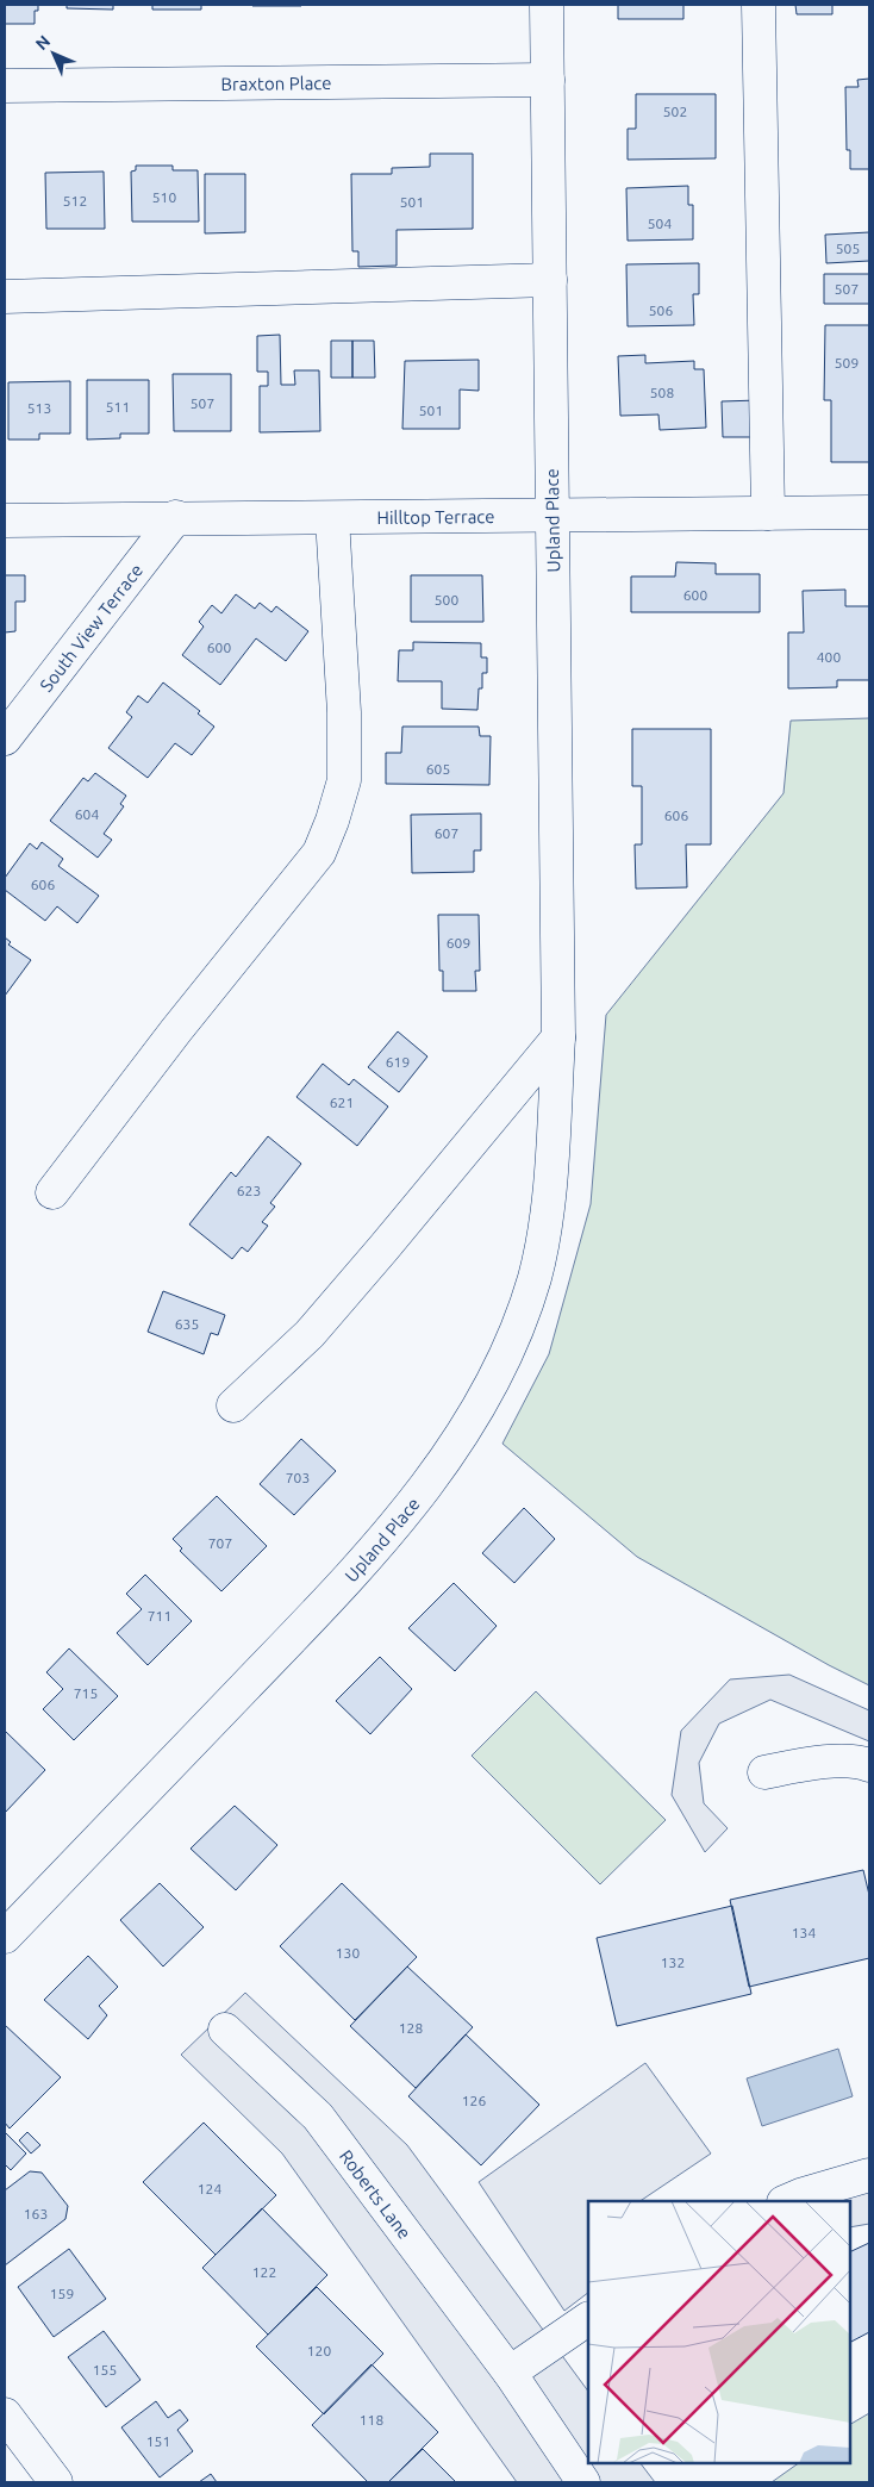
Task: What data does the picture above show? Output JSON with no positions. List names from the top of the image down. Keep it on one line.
{"streets":{"street":["Braxton Place","Hilltop Terrace","Upland Place","South View Terrace","Roberts Lane"]},"crossings":[["Braxton Place","Upland Place"],["Hilltop Terrace","Upland Place"],["Hilltop Terrace","South View Terrace"]],"house_numbers":["502","510","512","501","504","505","507","506","509","508","507","511","513","501","600","500","600","400","605","604","606","607","606","609","619","621","623","635","703","707","711","715","134","130","132","128","126","124","163","122","159","120","155","118","151"],"north":"top left"}
